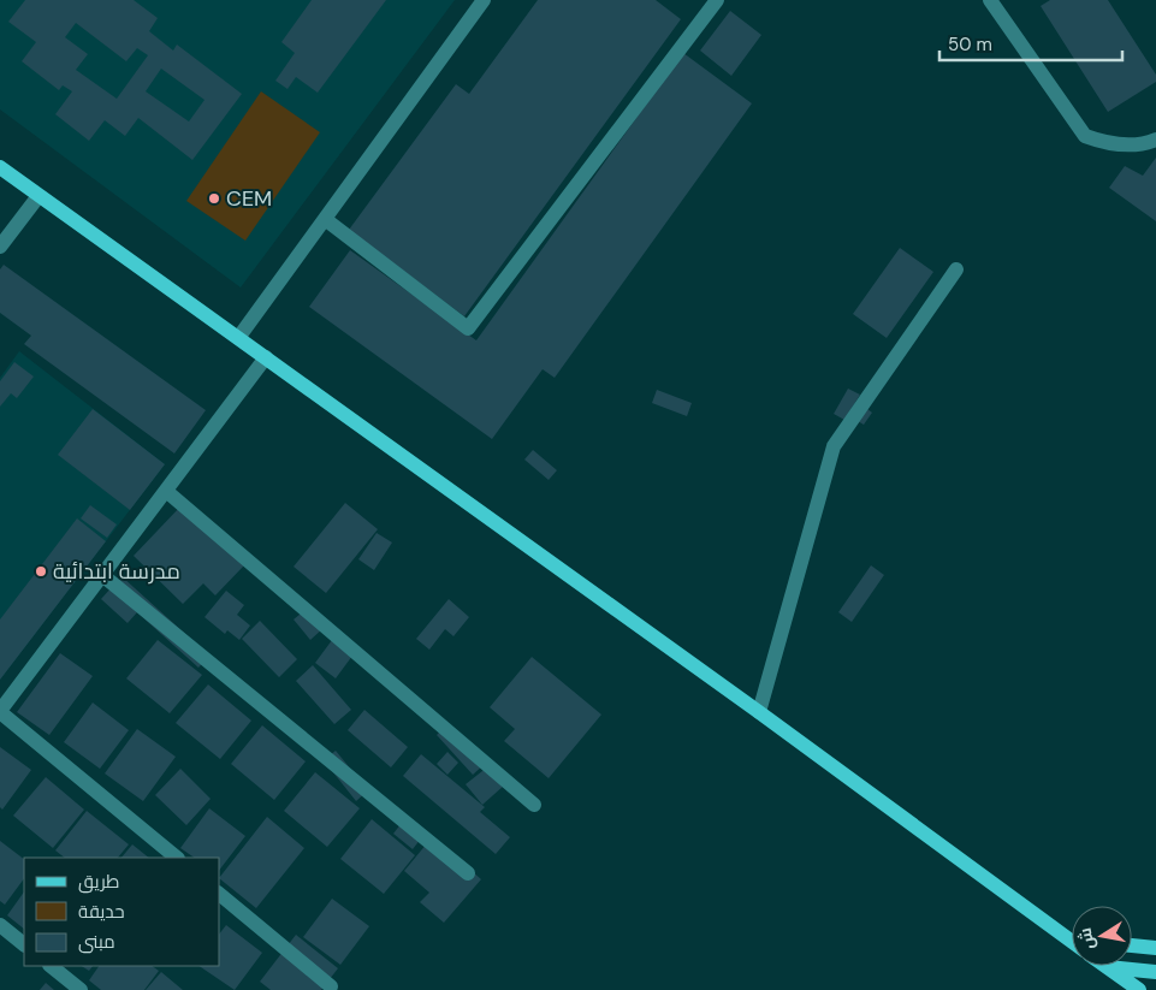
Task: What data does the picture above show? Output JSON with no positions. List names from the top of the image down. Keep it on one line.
{"places":["CEM","مدرسة ابتدائية"],"legend":["طريق","حديقة","مبنى"],"scale_bar":"50 m","north":"left"}
